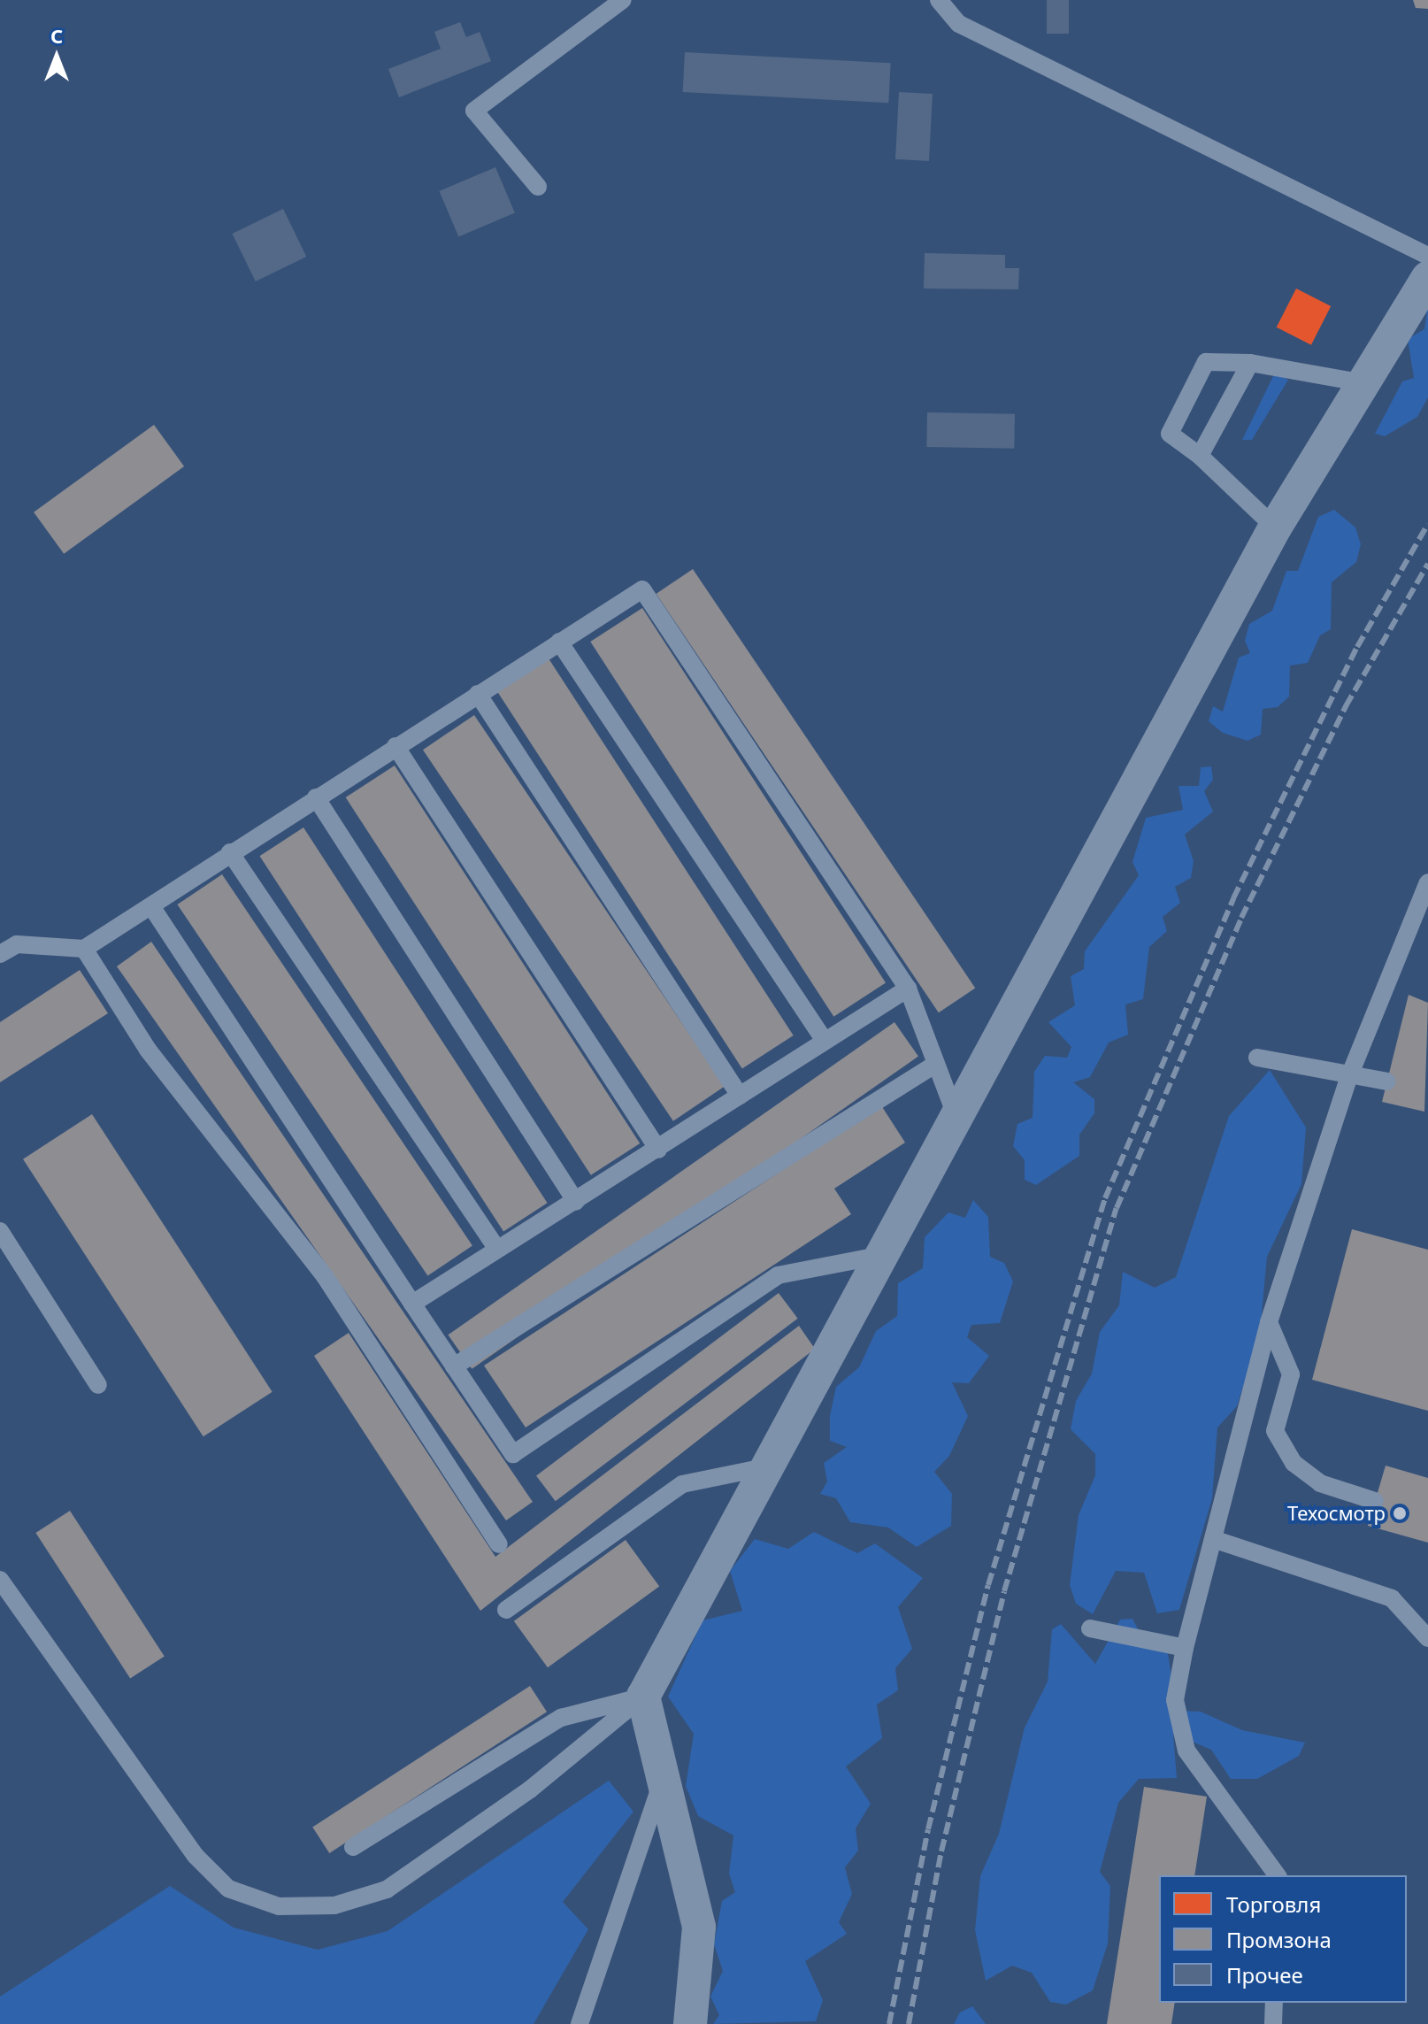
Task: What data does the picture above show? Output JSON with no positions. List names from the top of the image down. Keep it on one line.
{"places":["Техосмотр"],"legend":["Торговля","Промзона","Прочее"],"north":"top"}
